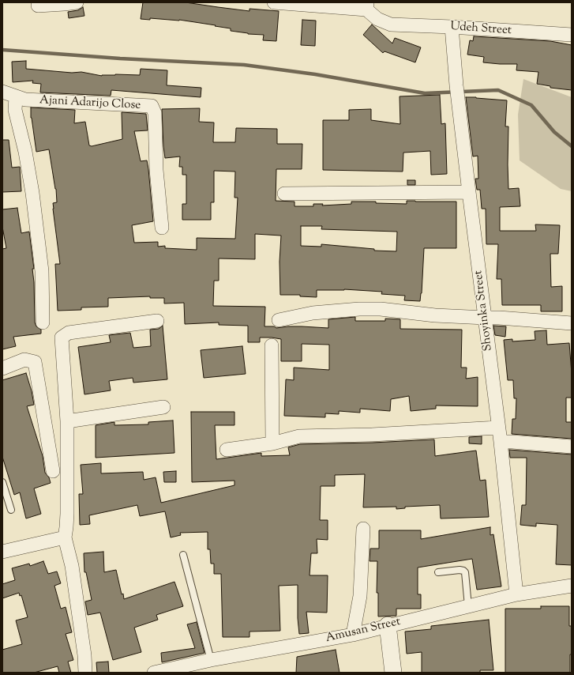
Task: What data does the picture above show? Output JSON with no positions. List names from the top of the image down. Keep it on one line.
{"streets":{"street":["Udeh Street","Ajani Adarijo Close","Shoyinka Street","Amusan Street"]},"crossings":[["Udeh Street","Shoyinka Street"],["Shoyinka Street","Amusan Street"]]}
